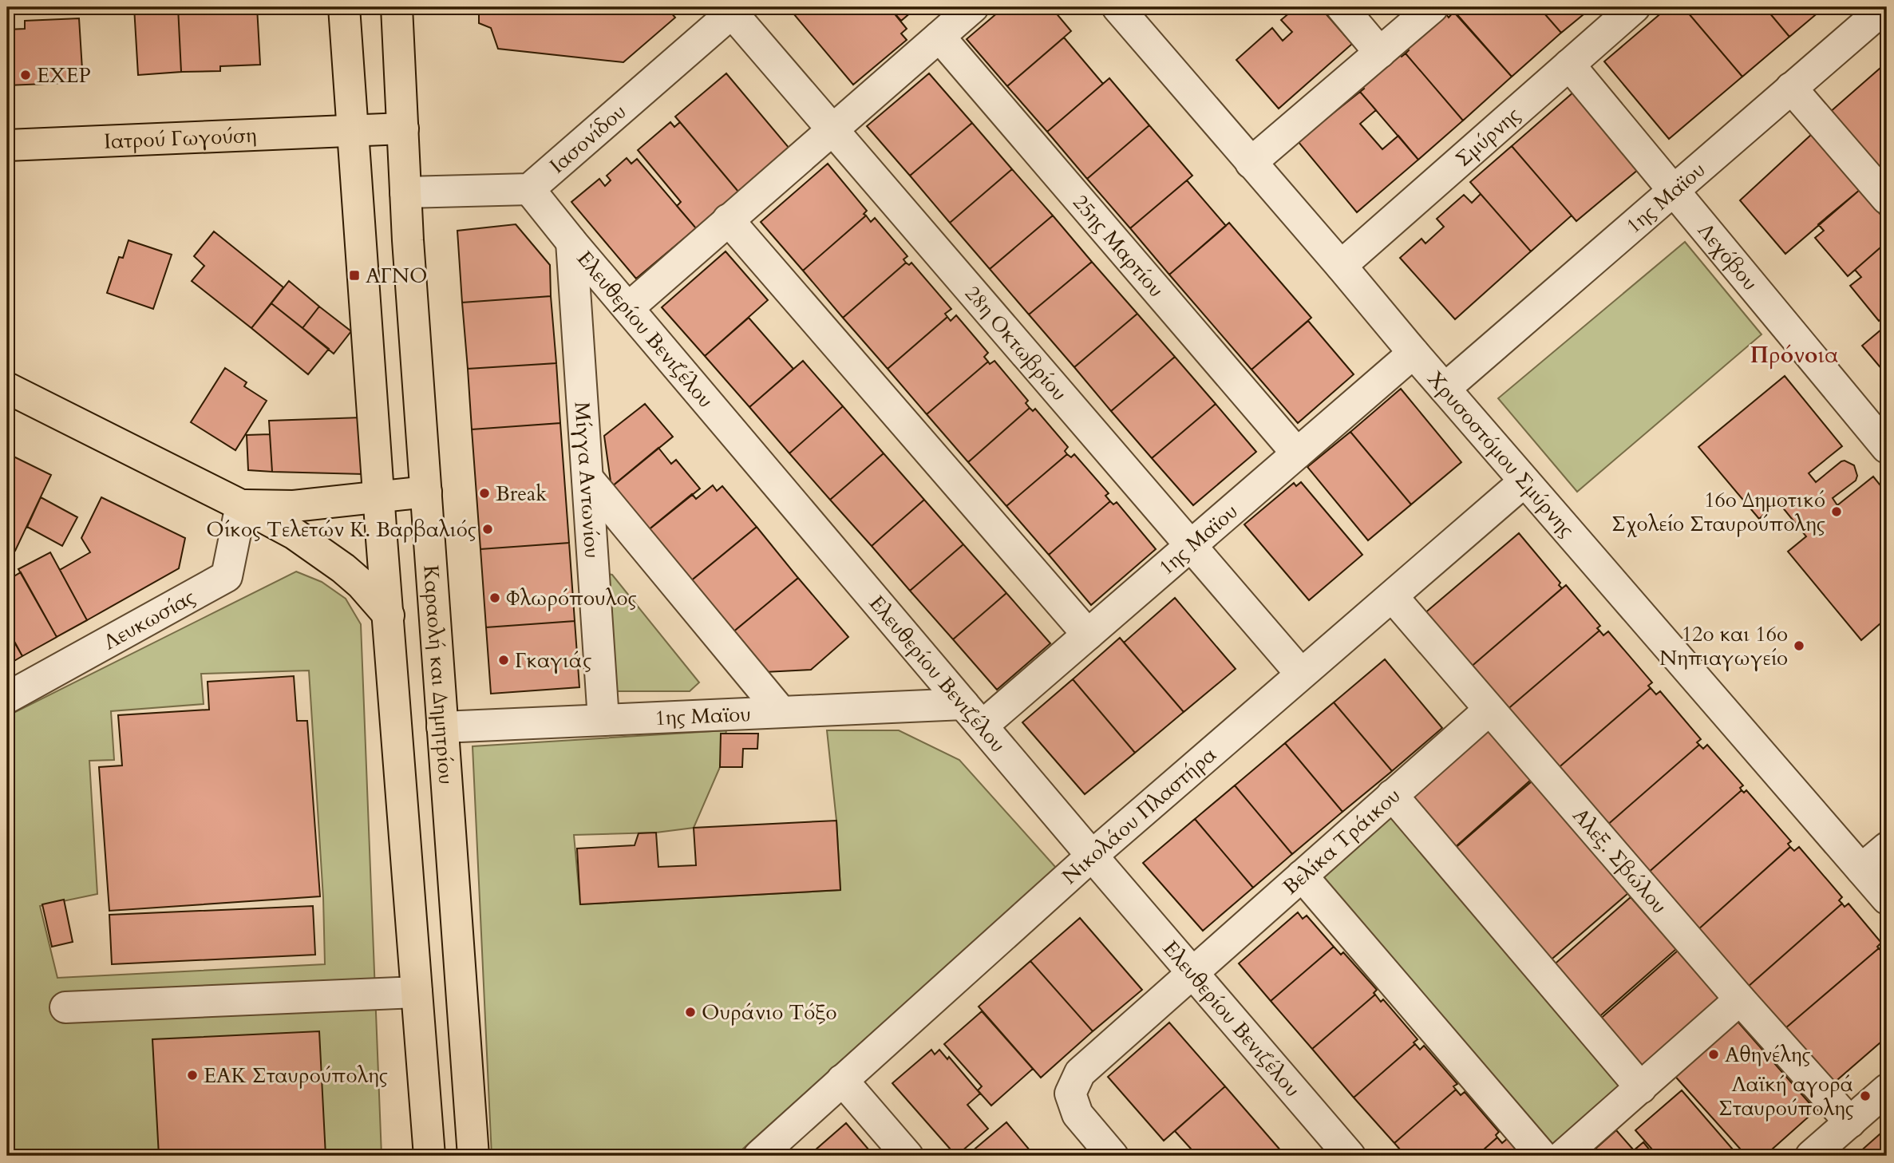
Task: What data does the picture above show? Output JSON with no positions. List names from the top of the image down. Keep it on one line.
{"streets":{"main road":["Ιατρού Γωγούση","Καραολή και Δημητρίου"],"street":["Σμύρνης","Ιασονίδου","1ης Μαϊου","25ης Μαρτίου","Λεχόβου","Ελευθερίου Βενιζέλου","28η Οκτωβρίου","Χρυσοστόμου Σμύρνης","Μίγγα Αντωνίου","Λευκωσίας","Νικολάου Πλαστήρα","Βελίκα Τράικου","Αλεξ. Σβώλου"]},"crossings":[["Σμύρνης","Λεχόβου"],["Σμύρνης","Χρυσοστόμου Σμύρνης"],["Ιατρού Γωγούση","Καραολή και Δημητρίου"],["Ιασονίδου","Ελευθερίου Βενιζέλου"],["Ιασονίδου","28η Οκτωβρίου"],["Ιασονίδου","Καραολή και Δημητρίου"],["1ης Μαϊου","25ης Μαρτίου"],["1ης Μαϊου","Λεχόβου"],["1ης Μαϊου","Ελευθερίου Βενιζέλου"],["1ης Μαϊου","28η Οκτωβρίου"],["1ης Μαϊου","Χρυσοστόμου Σμύρνης"],["1ης Μαϊου","Μίγγα Αντωνίου"],["1ης Μαϊου","Καραολή και Δημητρίου"],["Ελευθερίου Βενιζέλου","Μίγγα Αντωνίου"],["Ελευθερίου Βενιζέλου","Νικολάου Πλαστήρα"],["Ελευθερίου Βενιζέλου","Βελίκα Τράικου"],["28η Οκτωβρίου","Νικολάου Πλαστήρα"],["Χρυσοστόμου Σμύρνης","Νικολάου Πλαστήρα"],["Νικολάου Πλαστήρα","Αλεξ. Σβώλου"],["Βελίκα Τράικου","Αλεξ. Σβώλου"]],"districts":["Πρόνοια"],"places":{"other":["ΕΧΕΡ","Break","16ο Δημοτικό Σχολείο Σταυρούπολης","Οίκος Τελετών Κ. Βαρβαλιός","Φλωρόπουλος","12ο και 16ο Νηπιαγωγείο","Γκαγιάς","Ουράνιο Τόξο","Αθηνέλης","EAK Σταυρούπολης","Λαϊκή αγορά Σταυρούπολης"],"transit":["ΑΓΝΟ"]}}
